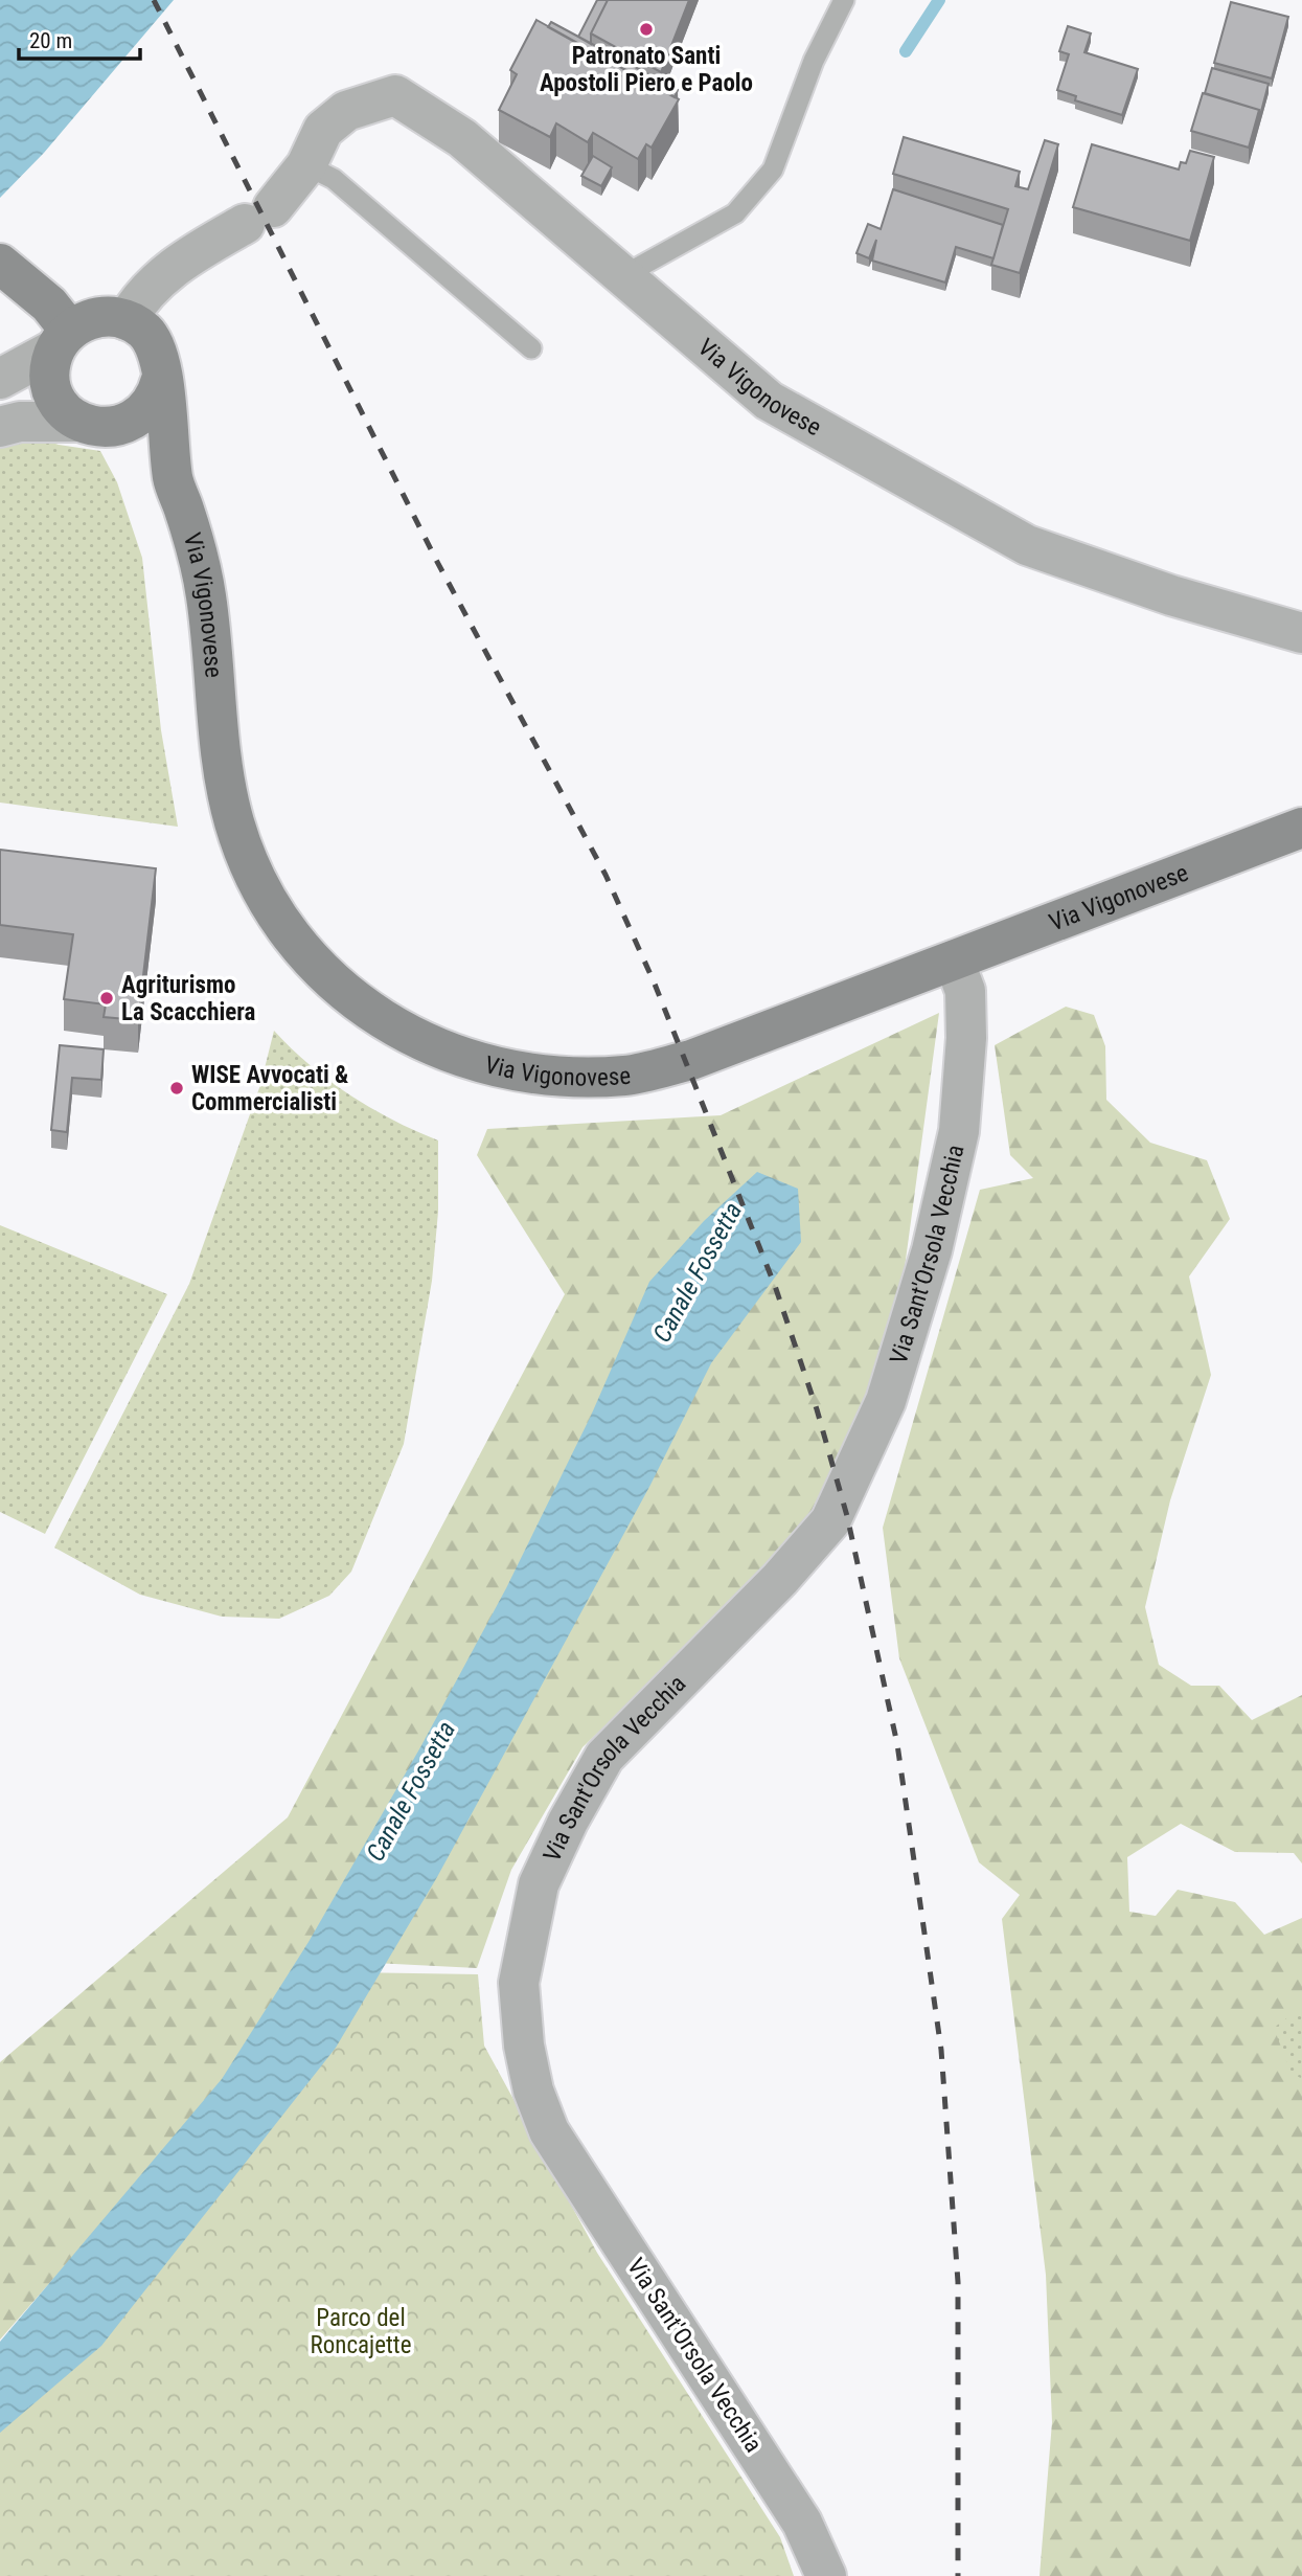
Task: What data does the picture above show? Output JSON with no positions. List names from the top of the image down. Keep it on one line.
{"streets":{"main road":["Via Vigonovese"],"street":["Via Sant'Orsola Vecchia"]},"crossings":[["Via Vigonovese","Via Sant'Orsola Vecchia"]],"water":["Canale Fossetta"],"parks":["Parco del Roncajette"],"places":["Patronato Santi Apostoli Piero e Paolo","Agriturismo La Scacchiera","WISE Avvocati & Commercialisti"],"scale_bar":"20 m"}
